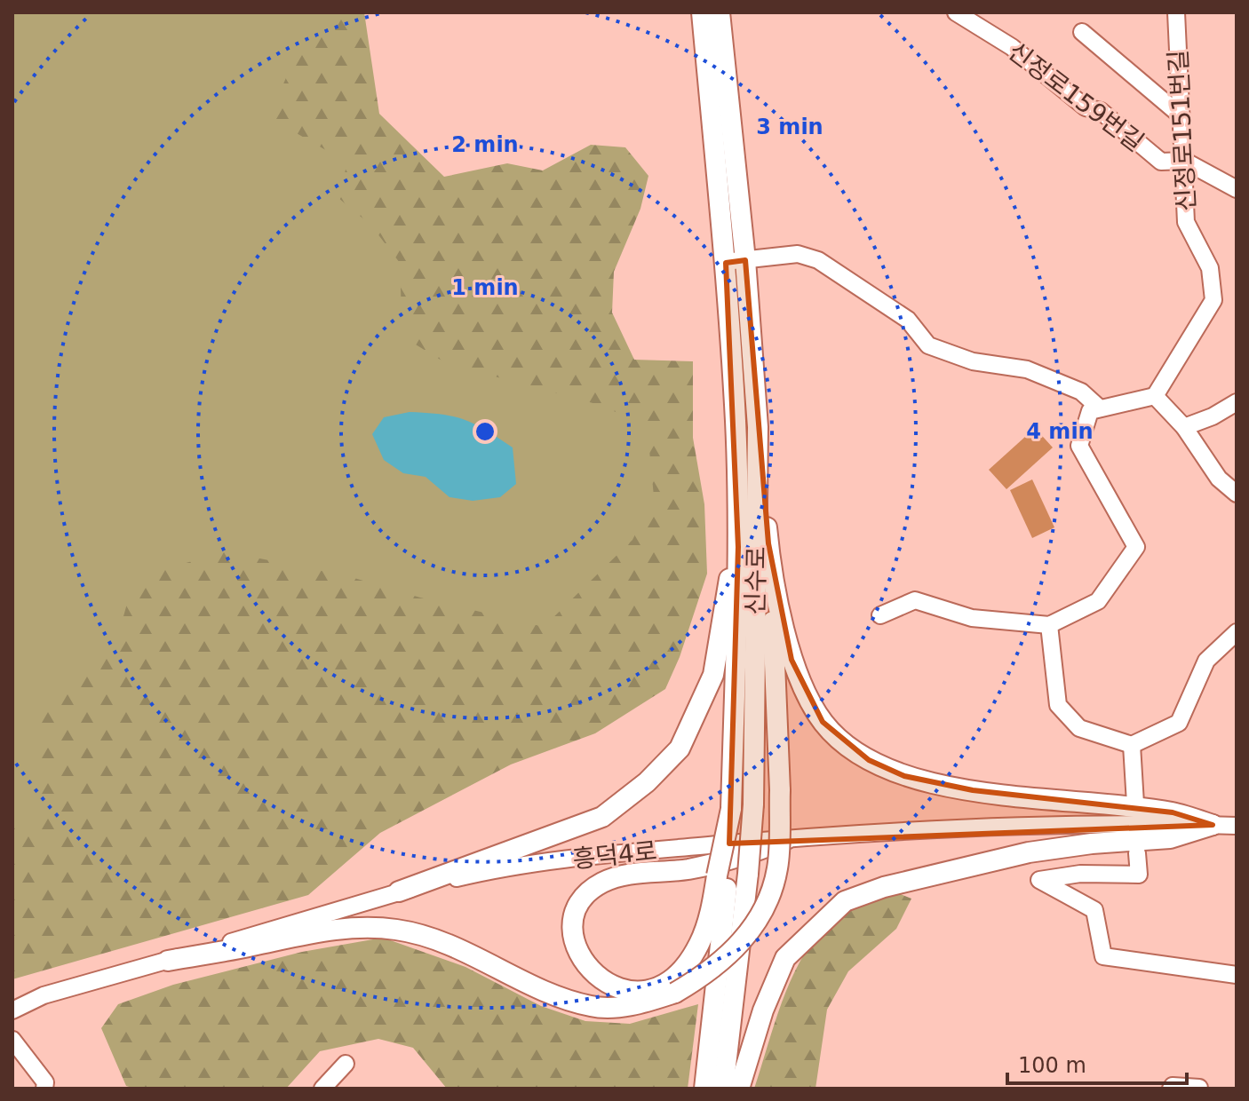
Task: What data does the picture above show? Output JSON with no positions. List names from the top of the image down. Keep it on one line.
{"streets":{"main road":["신수로"],"street":["신정로159번길","신정로151번길","흥덕4로"]},"crossings":[["신정로159번길","신정로151번길"]],"scale_bar":"100 m","rings":["3 min","2 min","1 min","4 min"]}
